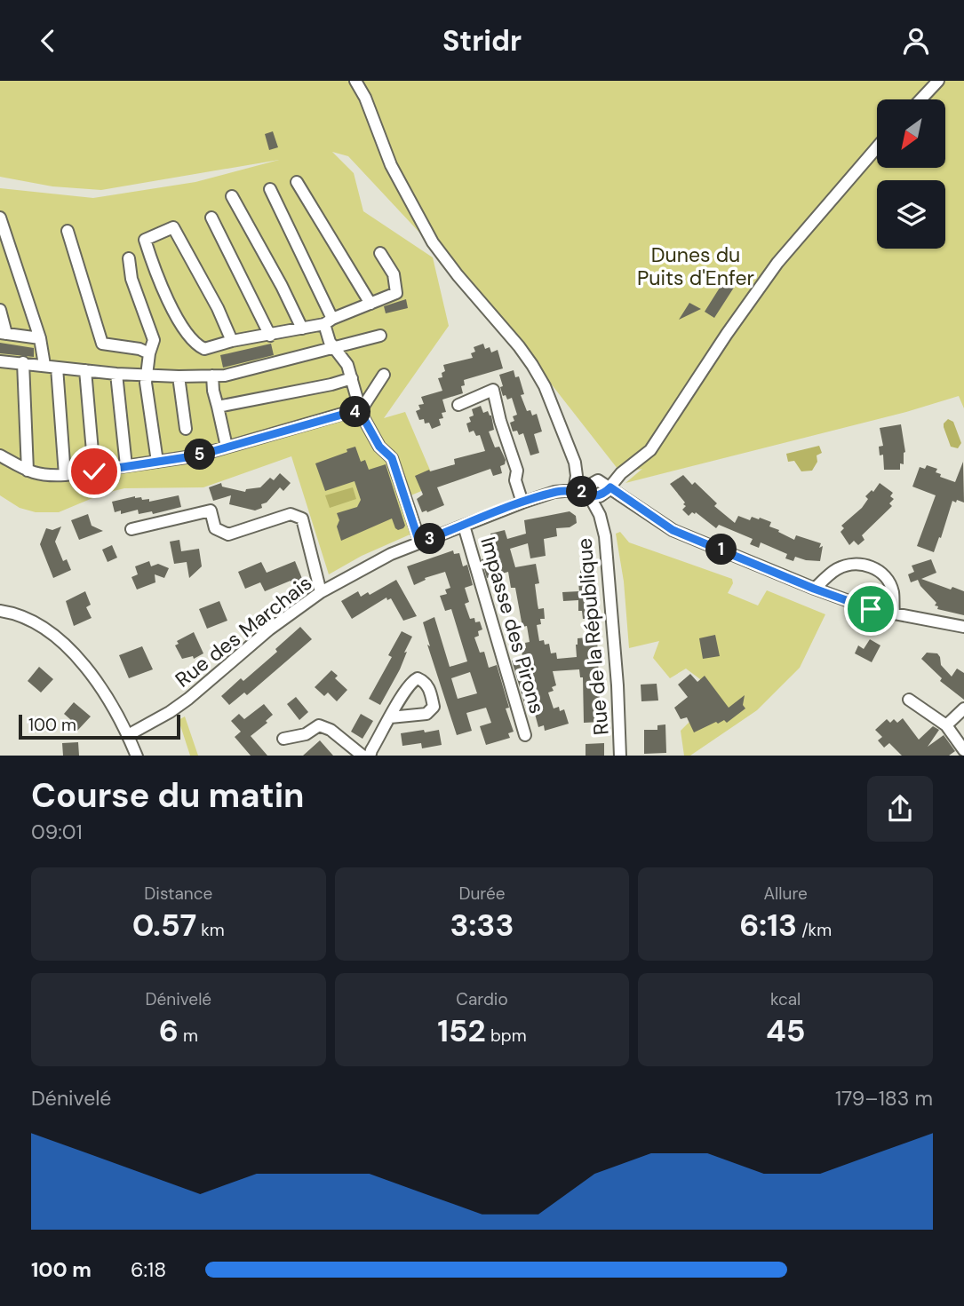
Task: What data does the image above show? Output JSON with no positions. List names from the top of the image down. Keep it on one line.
{"streets":{"street":["Impasse des Pirons","Rue des Marchais","Rue de la République"]},"crossings":[["Impasse des Pirons","Rue des Marchais"],["Rue des Marchais","Rue de la République"]],"parks":["Dunes du Puits d'Enfer"],"scale_bar":"100 m","north":"bottom left","page":{"header":"Stridr","pins":["4","5","2","3","1"],"scale":"100 m","heading":["Course du matin","09:01"],"stats":[["Distance","0.57 km"],["Durée","3:33"],["Allure","6:13 /km"],["Dénivelé","6 m"],["Cardio","152 bpm"],["kcal","45"]],"chart":["Dénivelé","179–183 m"],"list":[{"name":"100 m","note":"6:18"}]}}
